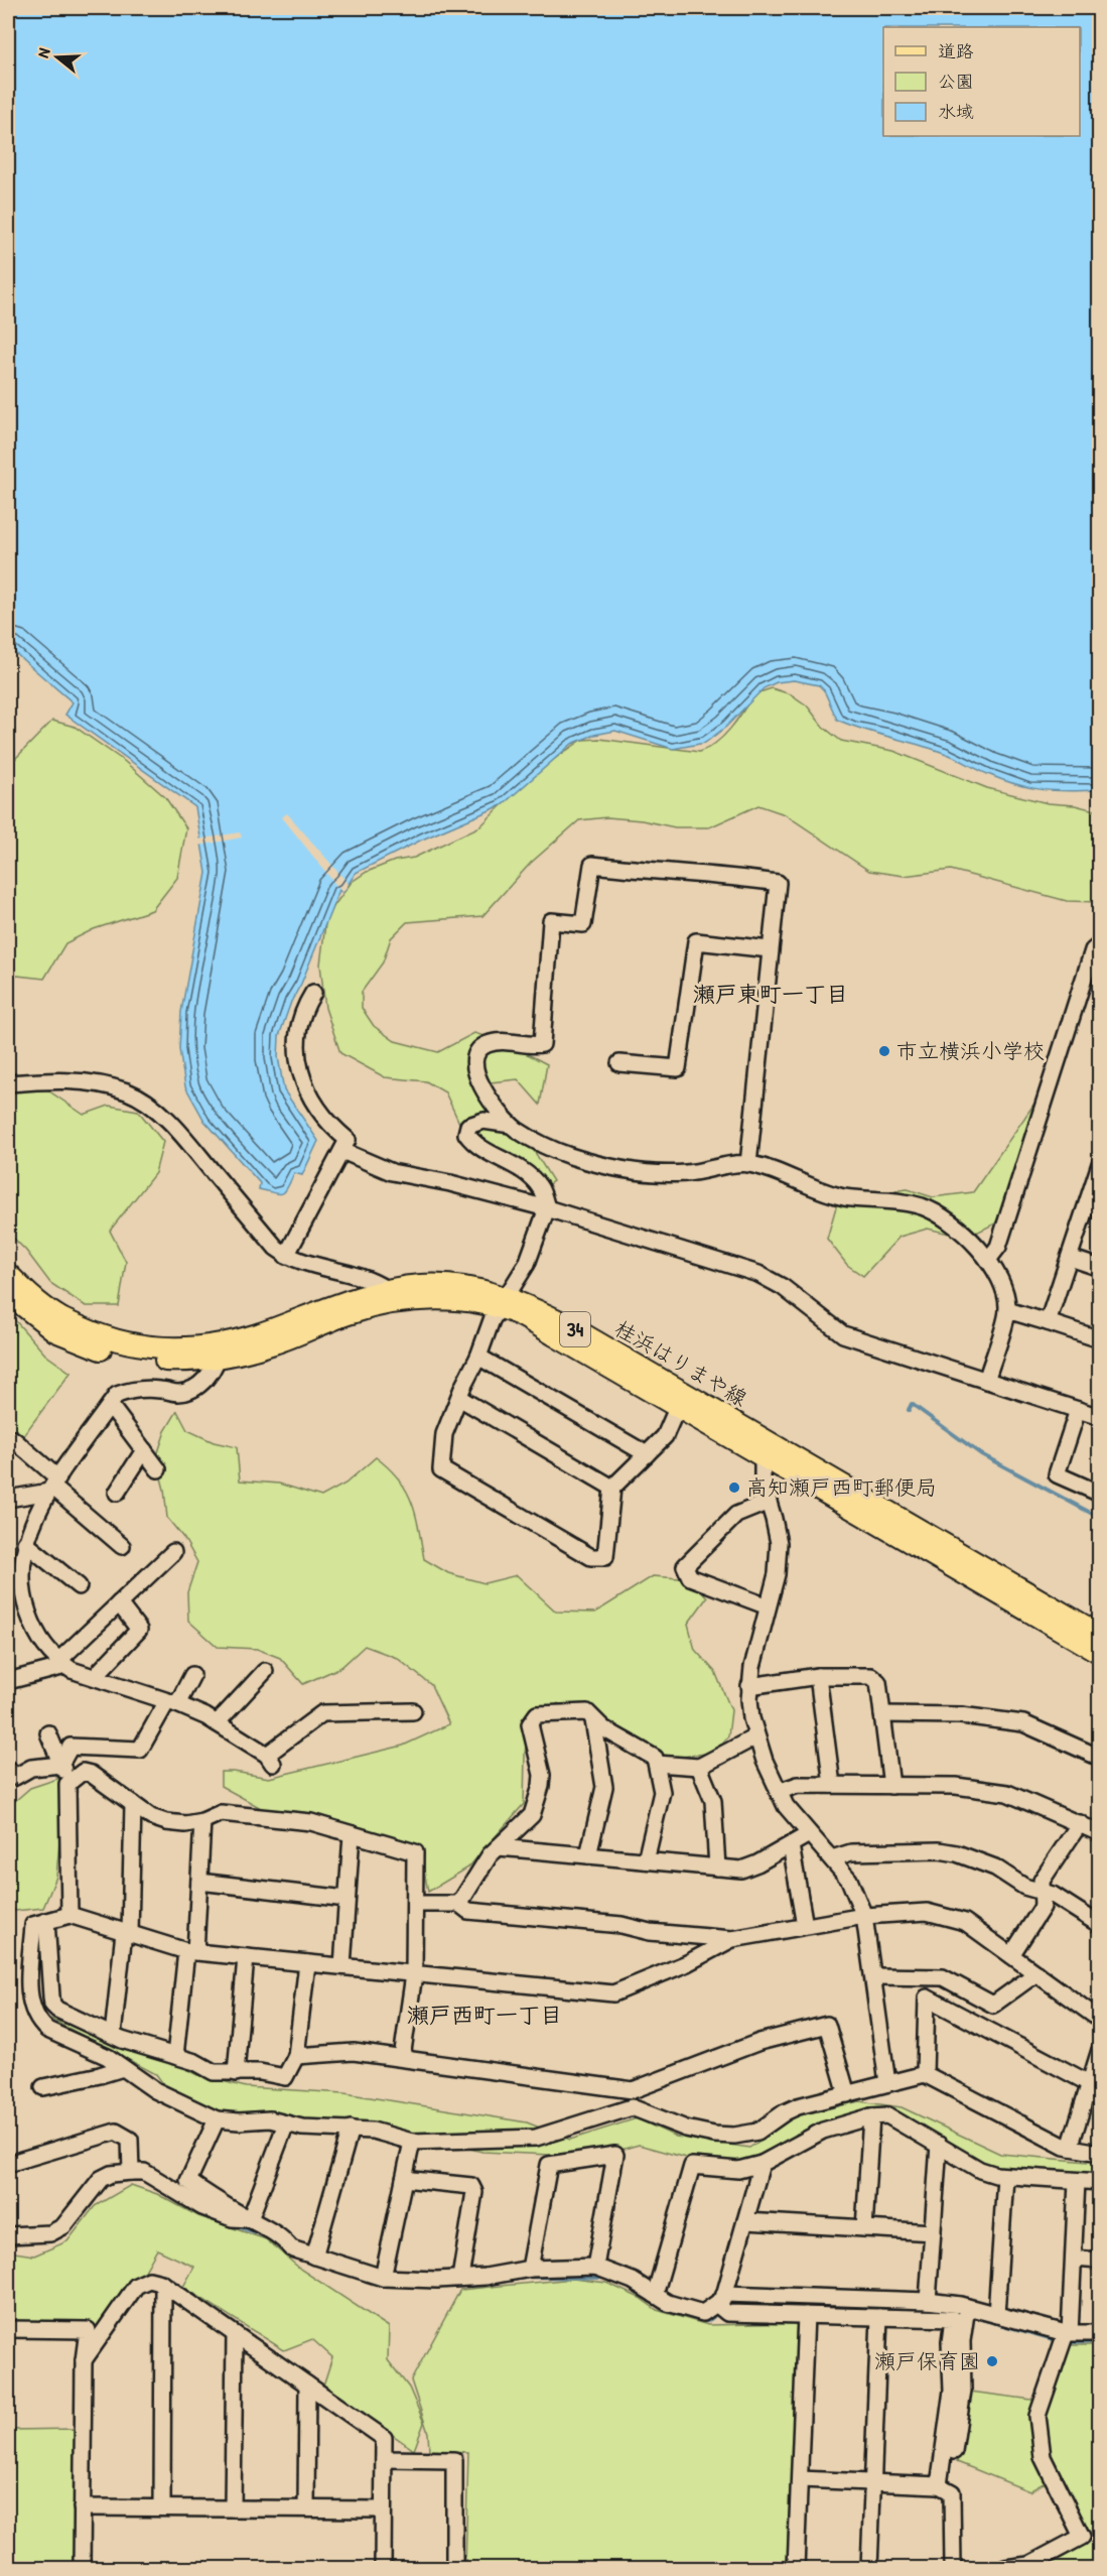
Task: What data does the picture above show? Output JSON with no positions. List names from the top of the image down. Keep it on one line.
{"streets":{"main road":["34","桂浜はりまや線"]},"districts":["瀬戸東町一丁目","瀬戸西町一丁目"],"places":["市立横浜小学校","高知瀬戸西町郵便局","瀬戸保育園"],"legend":["道路","公園","水域"],"north":"left"}
